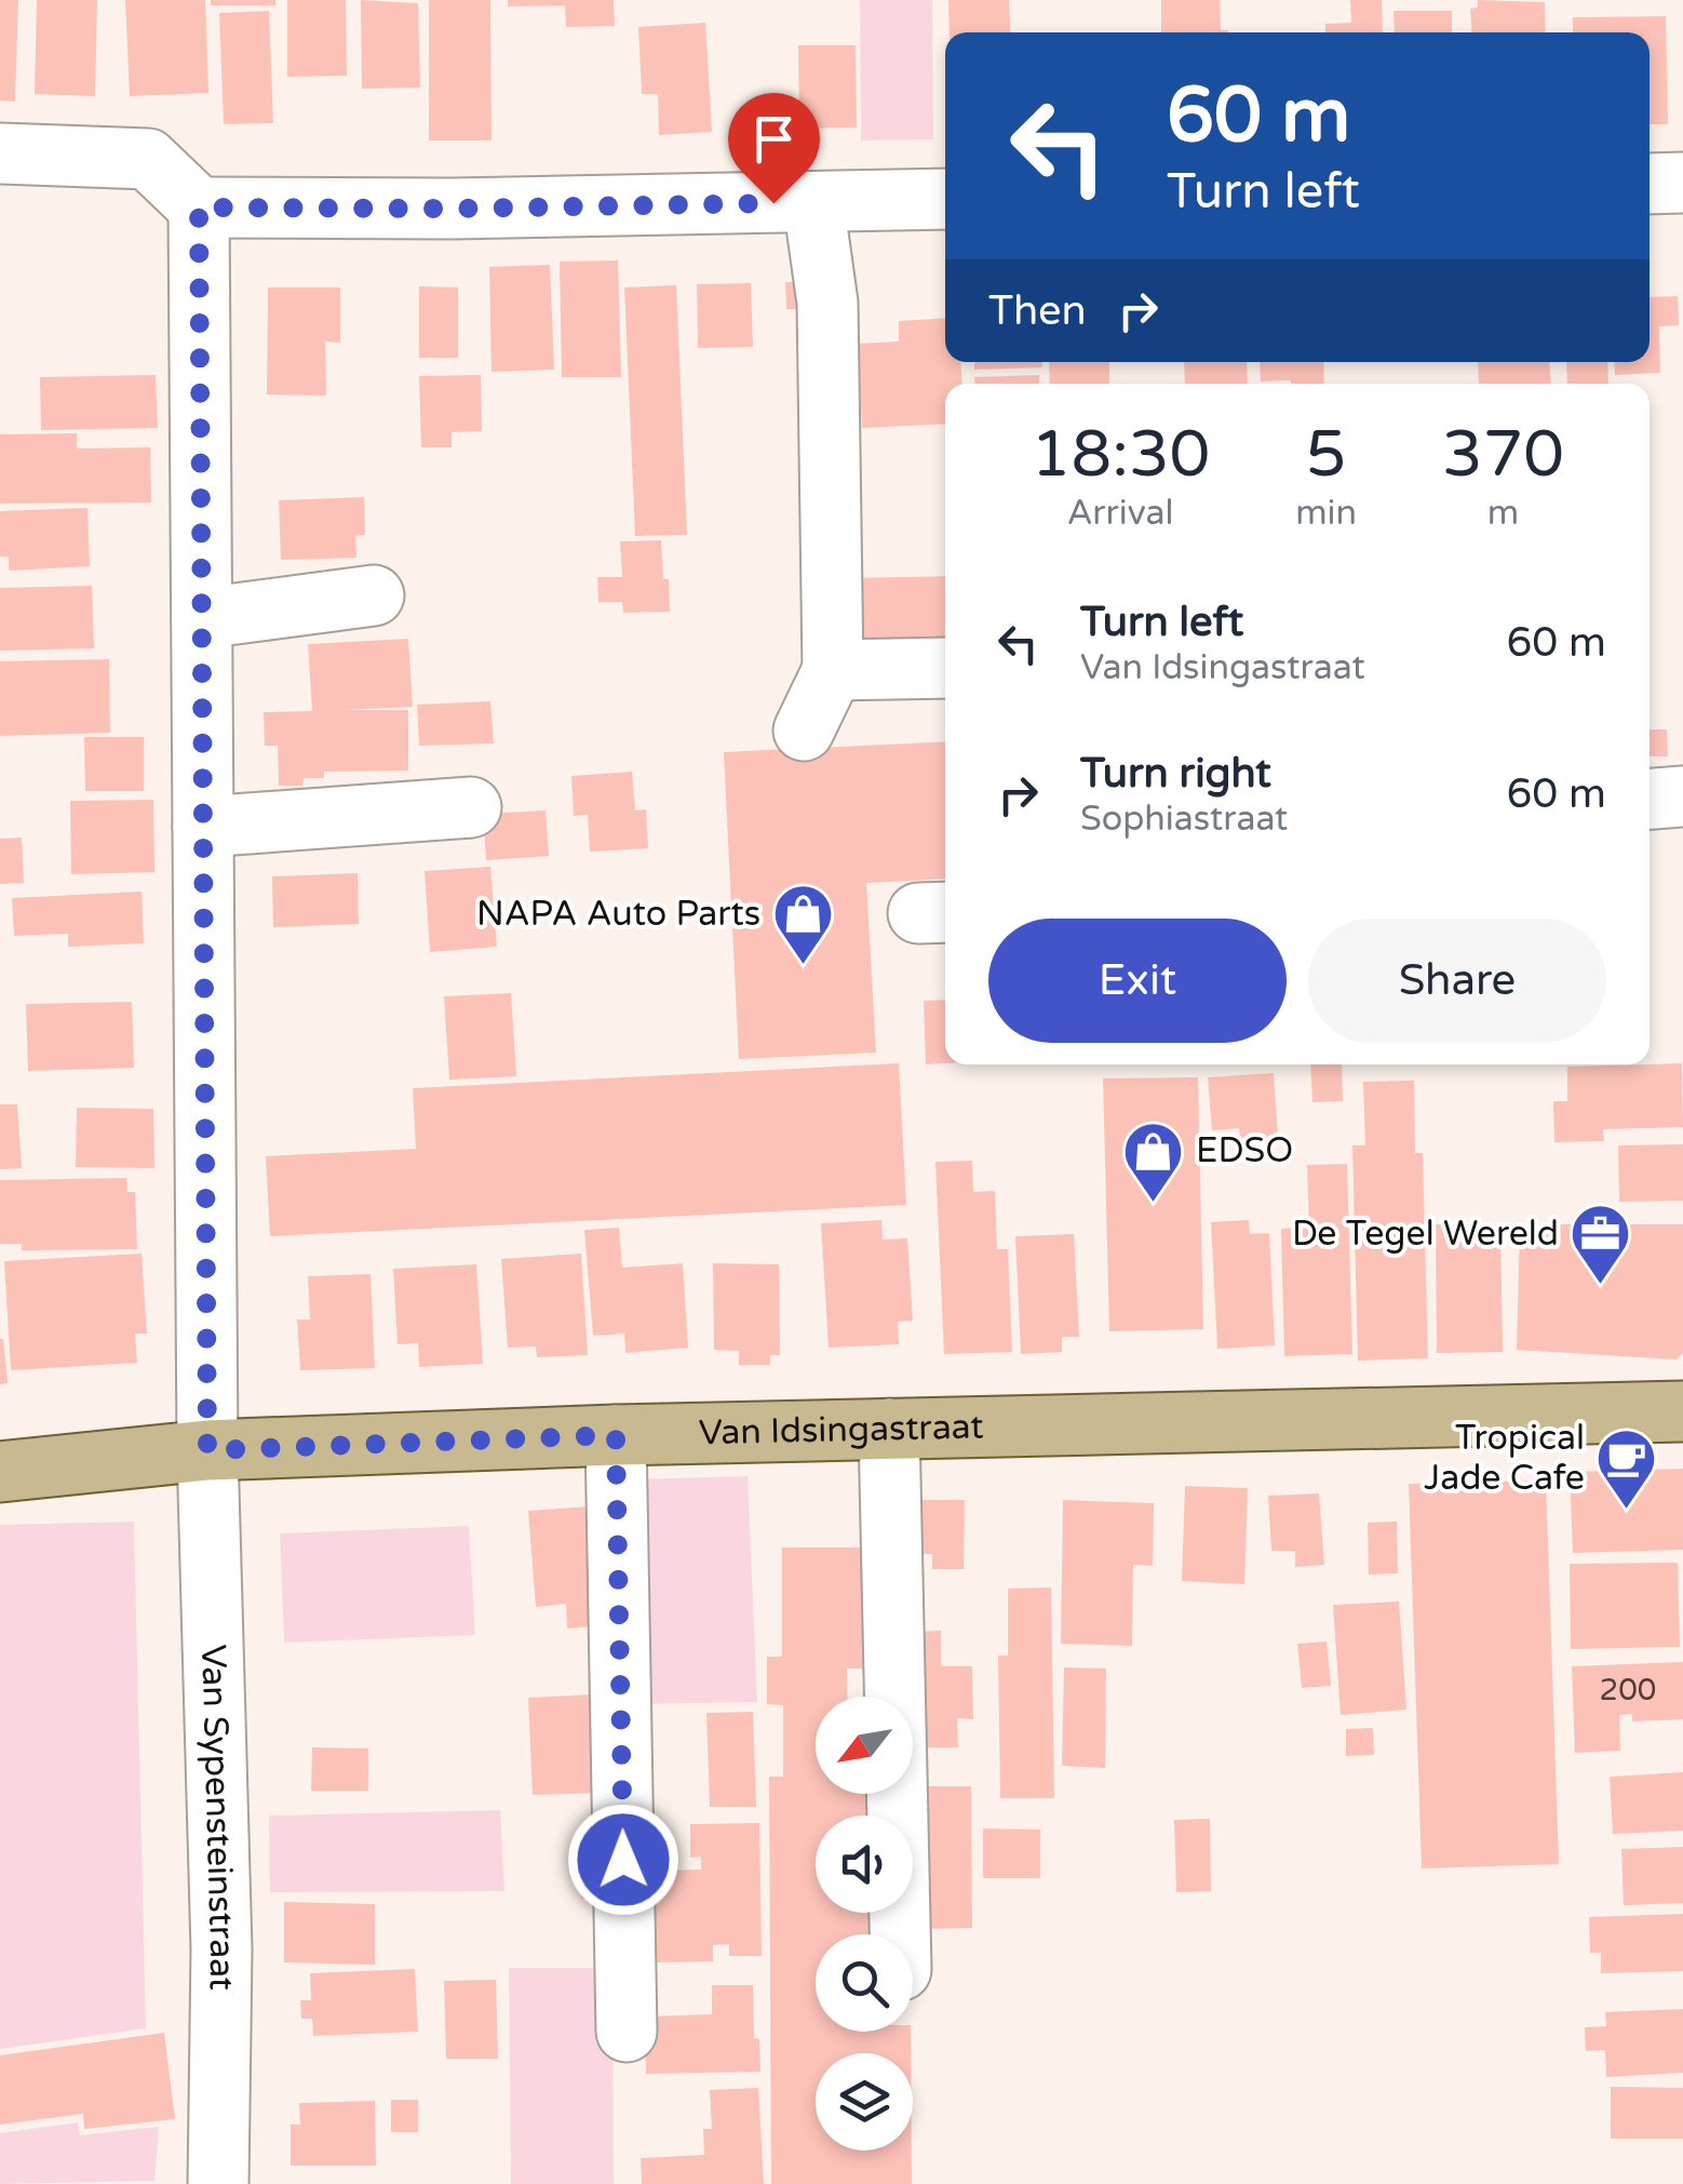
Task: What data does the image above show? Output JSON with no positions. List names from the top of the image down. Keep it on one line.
{"streets":{"main road":["Van Idsingastraat"],"street":["Van Sypensteinstraat"]},"crossings":[["Van Idsingastraat","Van Sypensteinstraat"]],"places":{"shop":["NAPA Auto Parts","EDSO"],"office":["De Tegel Wereld"],"cafe":["Tropical Jade Cafe"]},"house_numbers":["200"],"north":"bottom left","page":{"turn":["60 m","Turn left"],"then":"Then","eta":["18:30","Arrival","5","min","370","m"],"list":[{"name":"Turn left","note":"Van Idsingastraat","value":"60 m"},{"name":"Turn right","note":"Sophiastraat","value":"60 m"}],"buttons":["Exit","Share"]}}
